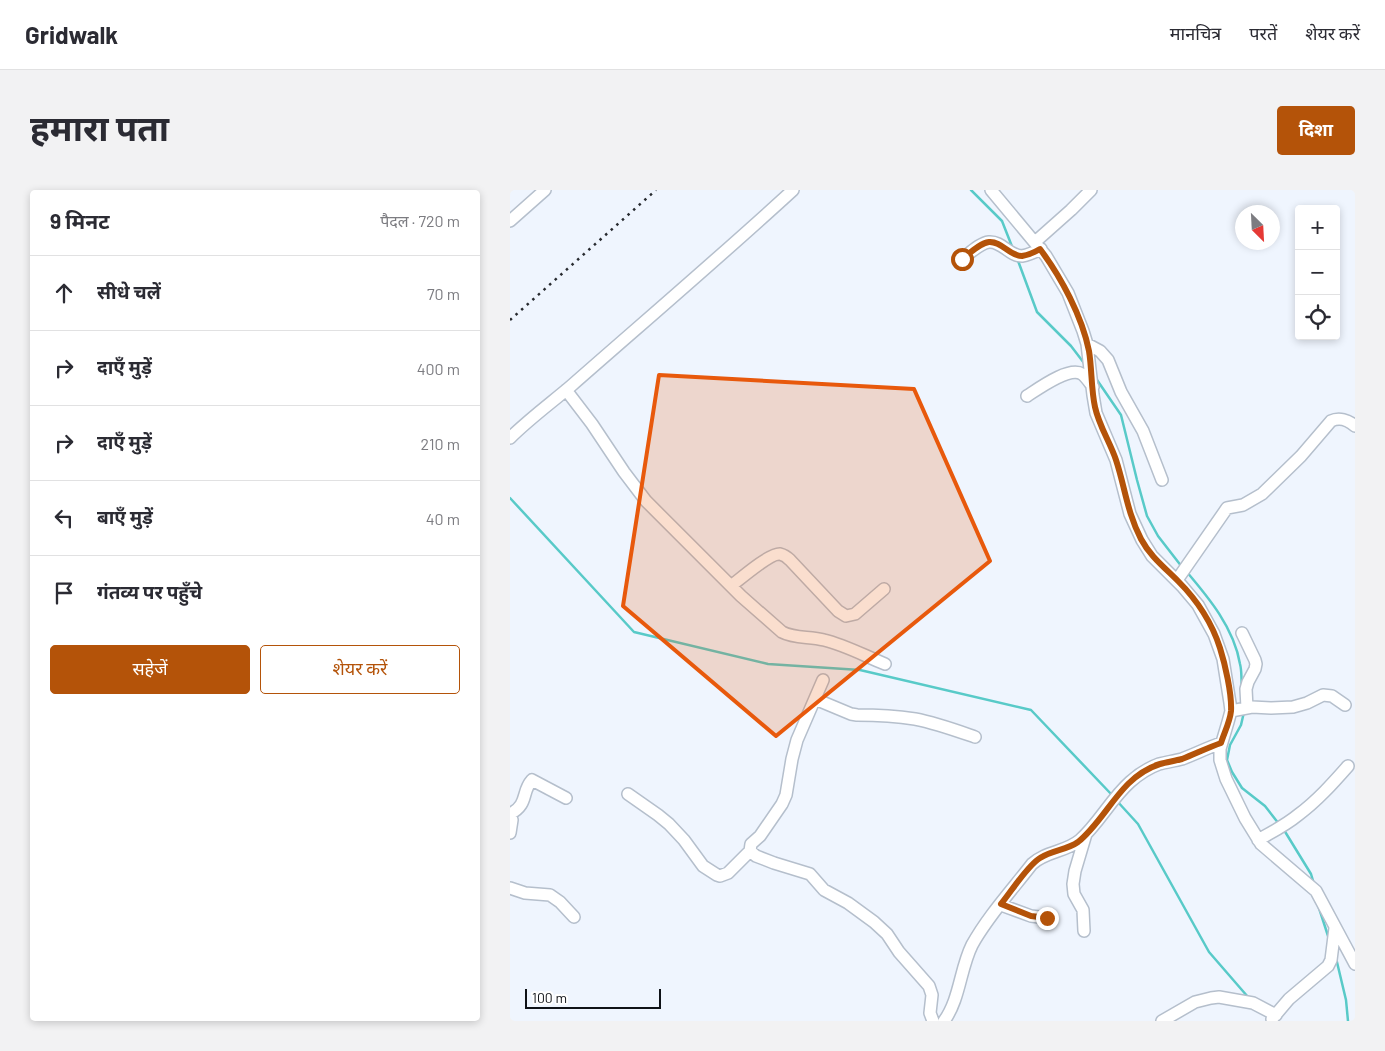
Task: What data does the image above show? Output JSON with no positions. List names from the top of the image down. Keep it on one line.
{"scale_bar":"100 m","north":"bottom right","page":{"header":"Gridwalk","nav":["मानचित्र","परतें","शेयर करें"],"title":"हमारा पता","buttons":["दिशा",["सहेजें","शेयर करें"]],"heading":["9 मिनट","पैदल · 720 m"],"map_buttons":["+","−"],"list":[["सीधे चलें","70 m"],["दाएँ मुड़ें","400 m"],["दाएँ मुड़ें","210 m"],["बाएँ मुड़ें","40 m"],"गंतव्य पर पहुँचे"],"scale":"100 m"}}
